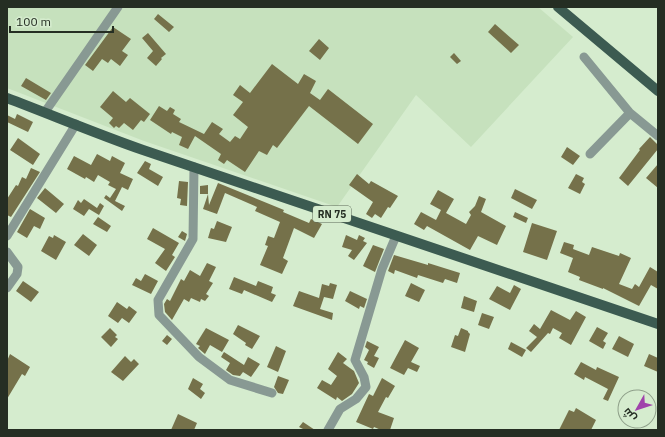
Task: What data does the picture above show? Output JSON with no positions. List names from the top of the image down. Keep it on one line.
{"streets":{"main road":["RN 75"]},"scale_bar":"100 m","north":"bottom left"}
